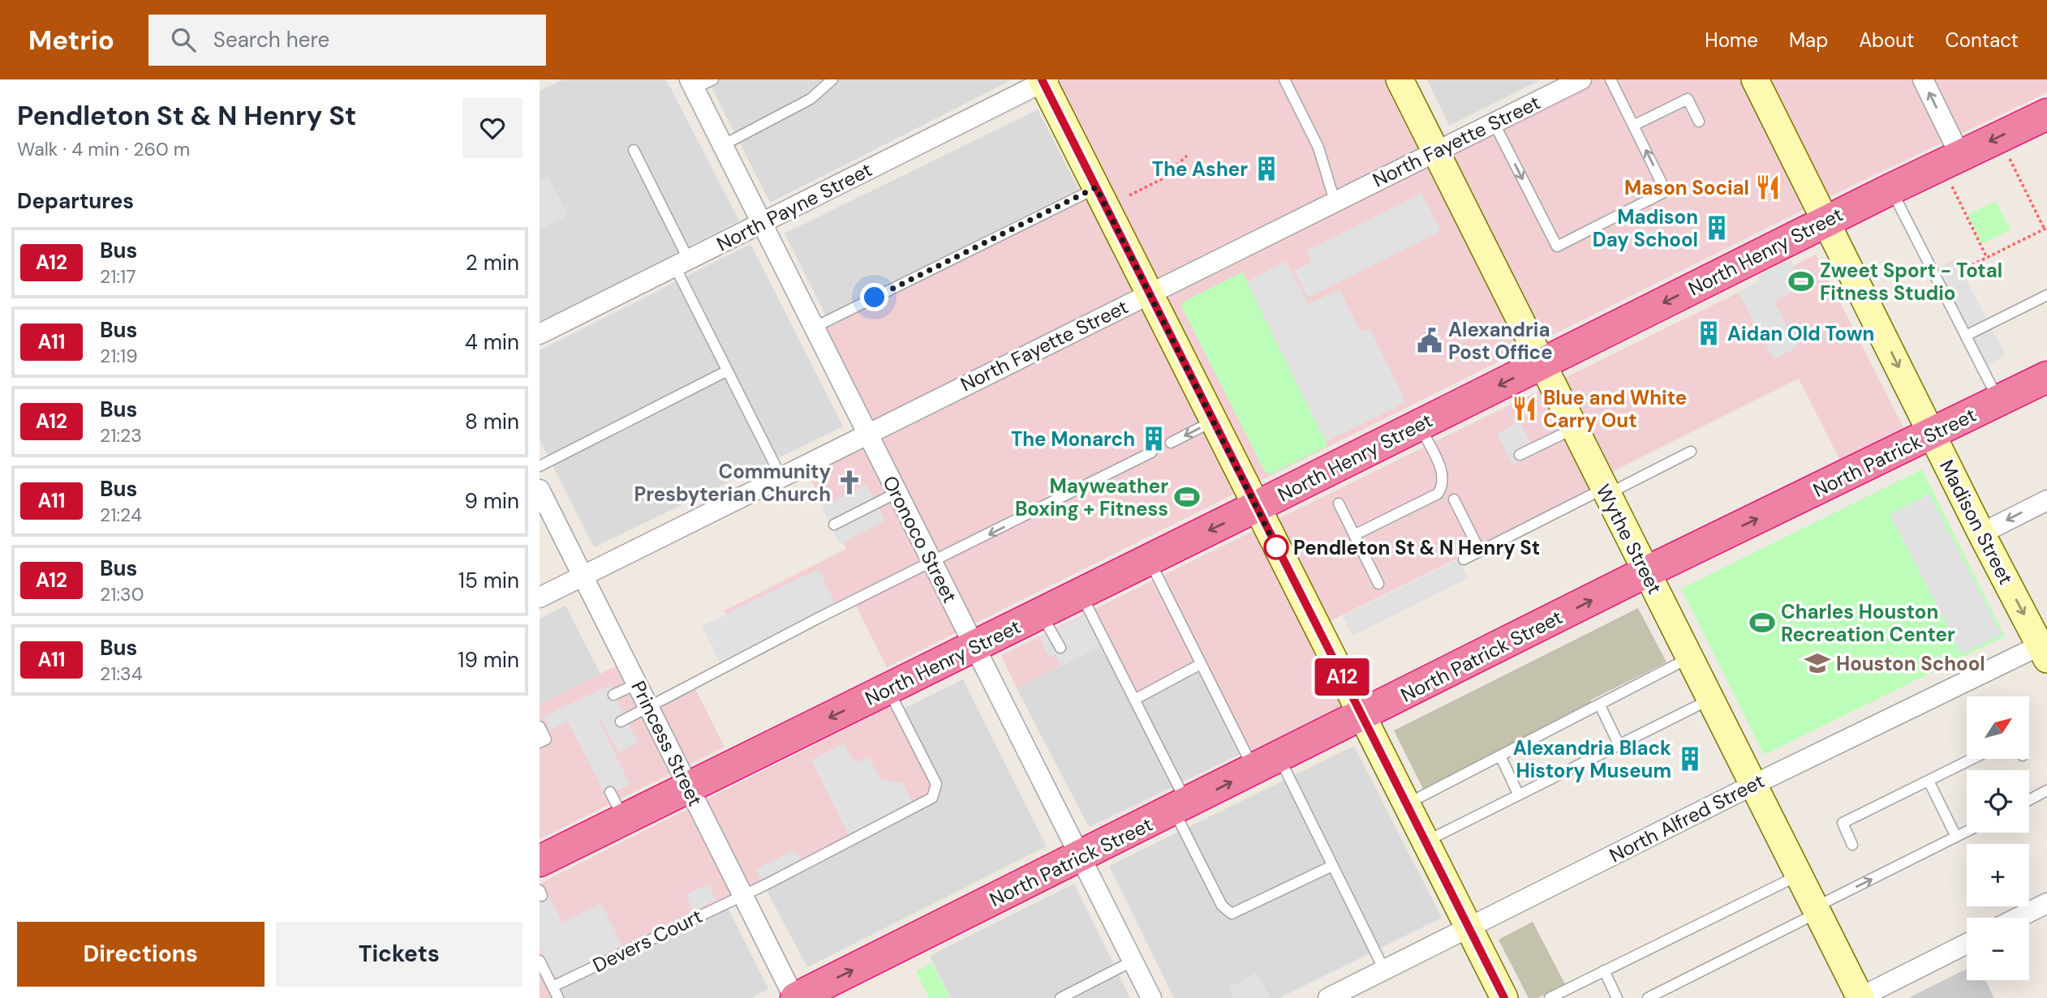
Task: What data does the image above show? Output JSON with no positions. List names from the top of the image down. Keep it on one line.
{"streets":{"highway":["North Henry Street","North Patrick Street"],"street":["North Fayette Street","North Payne Street","Madison Street","Oronoco Street","Wythe Street","Princess Street","North Alfred Street"],"lane":["Devers Court"]},"crossings":[["North Fayette Street","Oronoco Street"],["North Fayette Street","Wythe Street"],["North Fayette Street","Princess Street"],["North Payne Street","Oronoco Street"],["North Henry Street","Madison Street"],["North Henry Street","Oronoco Street"],["North Henry Street","Wythe Street"],["North Henry Street","Princess Street"],["North Henry Street","Devers Court"],["North Patrick Street","Madison Street"],["North Patrick Street","Oronoco Street"],["North Patrick Street","Wythe Street"],["North Patrick Street","Princess Street"],["Madison Street","North Alfred Street"],["Wythe Street","North Alfred Street"],["Princess Street","Devers Court"]],"one_way":["North Henry Street","North Patrick Street","Madison Street"],"places":{"building":["The Asher","Madison Day School","Aidan Old Town","The Monarch","Alexandria Black History Museum"],"restaurant":["Mason Social","Blue and White Carry Out"],"sports":["Zweet Sport - Total Fitness Studio","Mayweather Boxing + Fitness","Charles Houston Recreation Center"],"public building":["Alexandria Post Office"],"church":["Community Presbyterian Church"],"other":["Pendleton St & N Henry St"],"school or university":["Houston School"]},"lines":["bus line A12"],"north":"top right","page":{"header":"Metrio","search":"Search here","nav":["Home","Map","About","Contact"],"heading":[["Pendleton St & N Henry St","Walk · 4 min · 260 m"],"Departures"],"on_map":"A12","list":[{"mark":"A12","name":"Bus","note":"21:17","value":"2 min"},{"mark":"A11","name":"Bus","note":"21:19","value":"4 min"},{"mark":"A12","name":"Bus","note":"21:23","value":"8 min"},{"mark":"A11","name":"Bus","note":"21:24","value":"9 min"},{"mark":"A12","name":"Bus","note":"21:30","value":"15 min"},{"mark":"A11","name":"Bus","note":"21:34","value":"19 min"}],"map_buttons":["+","−"],"buttons":["Directions","Tickets"]}}
